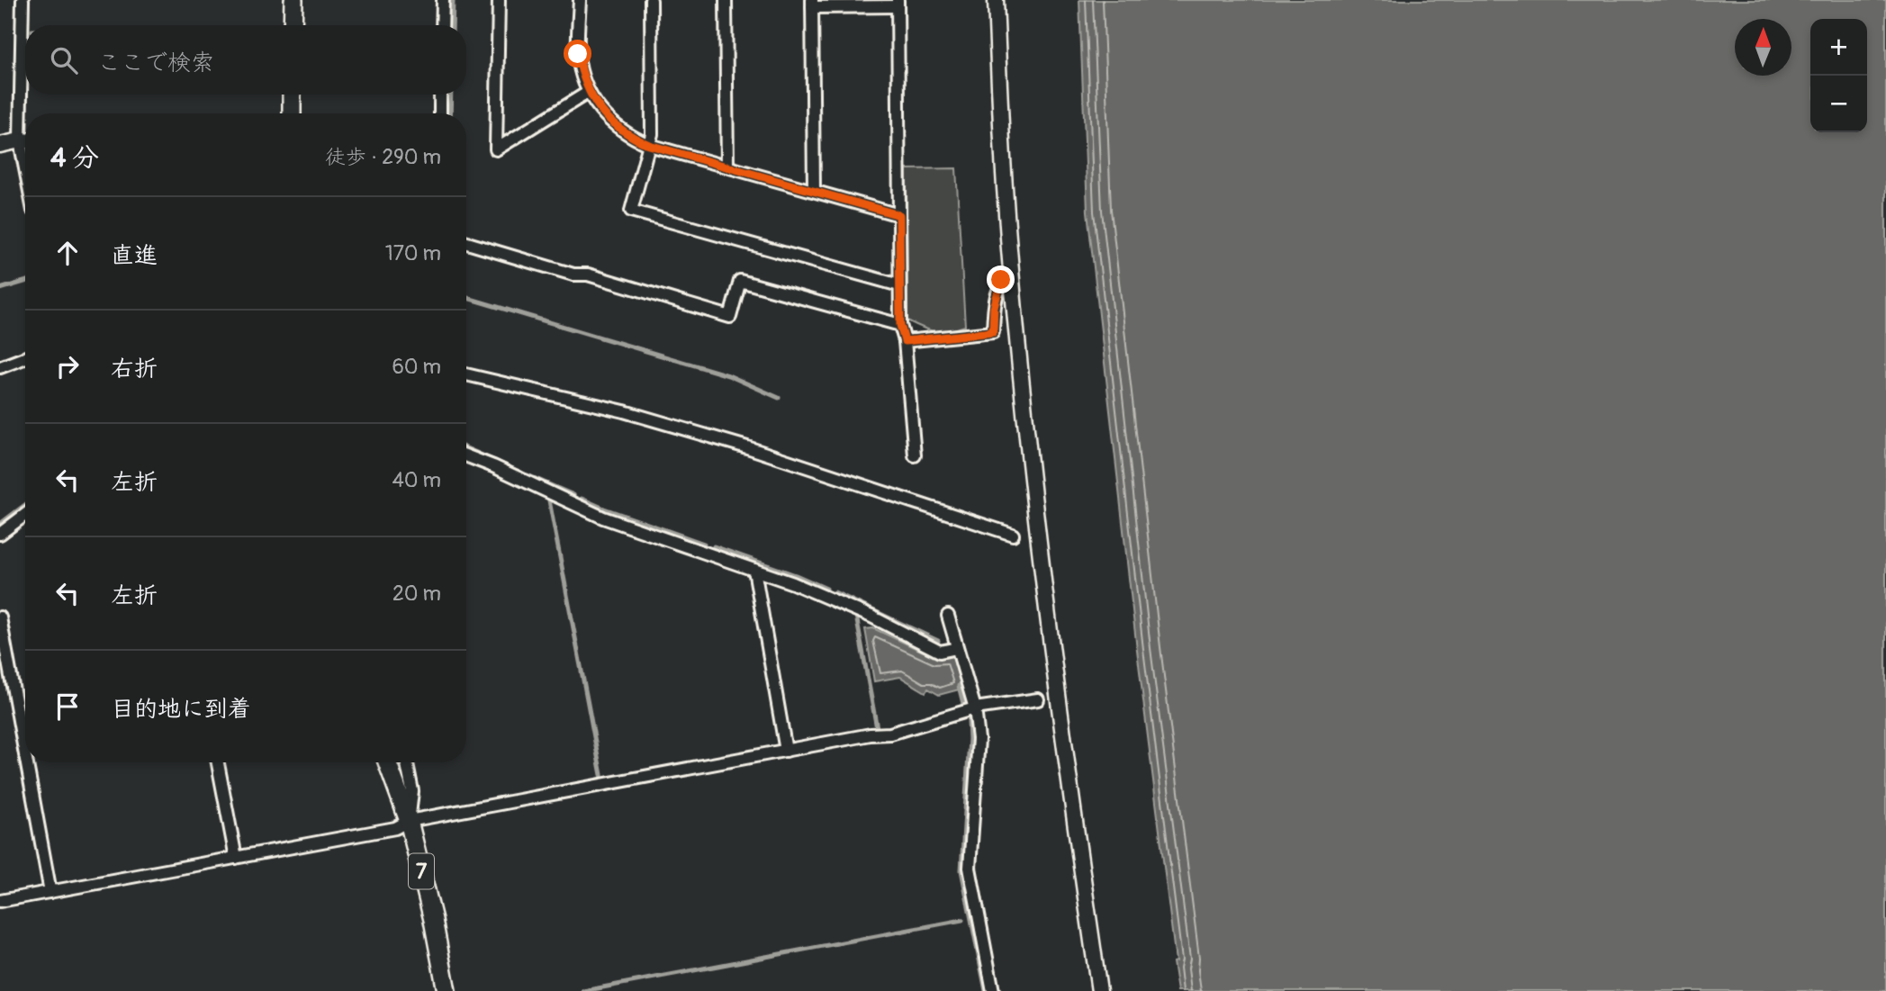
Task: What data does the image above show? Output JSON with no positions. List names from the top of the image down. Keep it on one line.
{"streets":{"main road":["7"]},"north":"top","page":{"map_buttons":["+","−"],"search":"ここで検索","heading":["4 分","徒歩 · 290 m"],"list":[["直進","170 m"],["右折","60 m"],["左折","40 m"],["左折","20 m"],"目的地に到着"]}}
